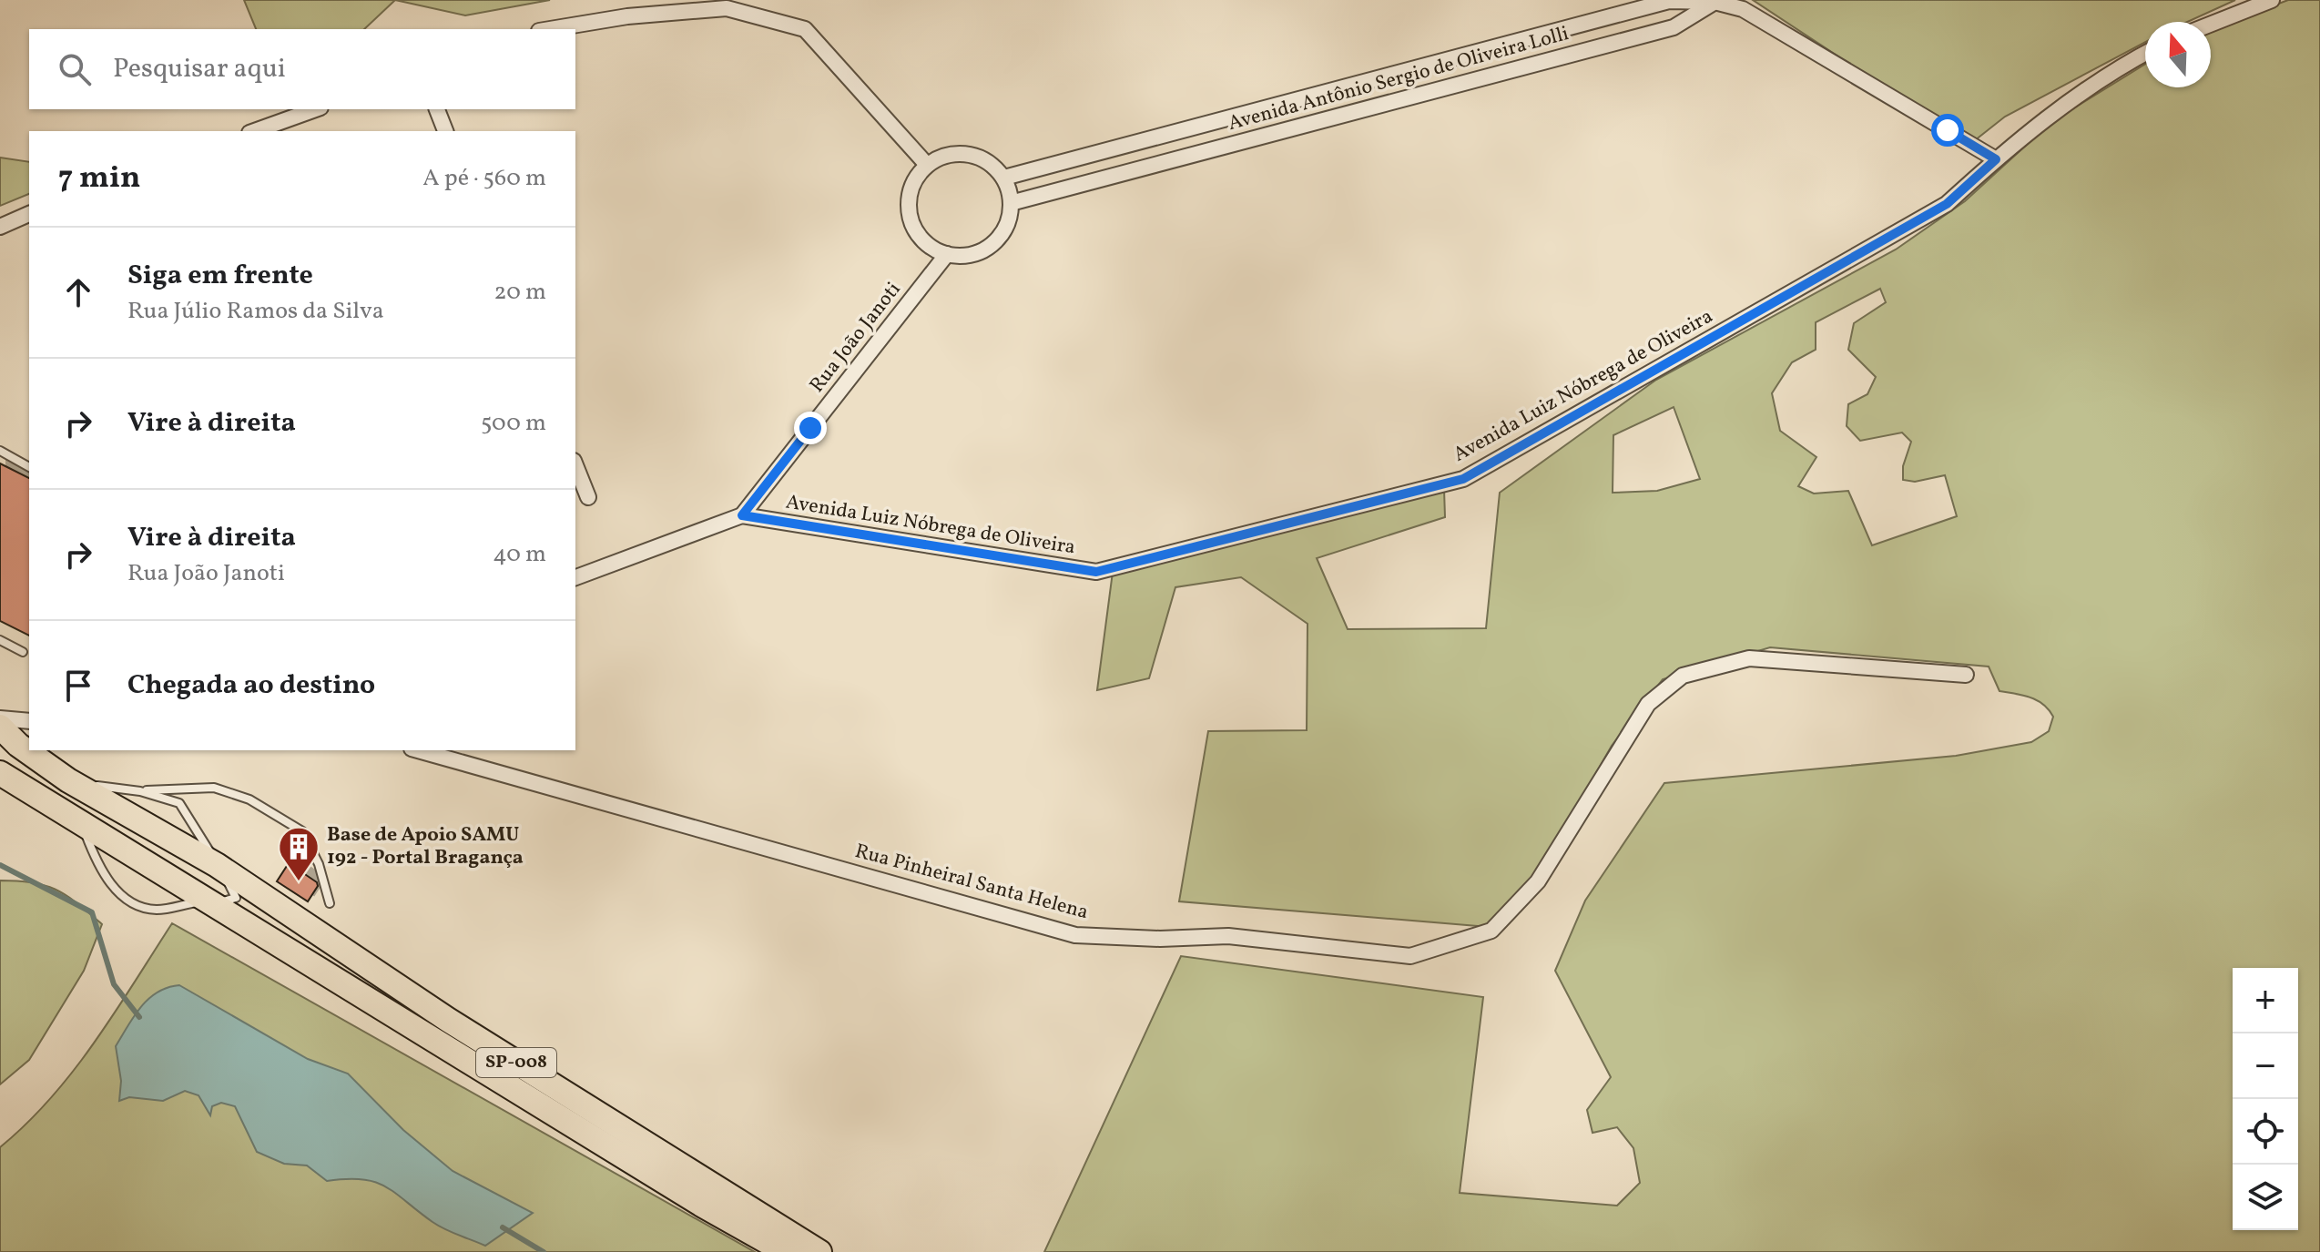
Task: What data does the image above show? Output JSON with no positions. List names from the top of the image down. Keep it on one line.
{"streets":{"main road":["SP-008"],"street":["Avenida Antônio Sergio de Oliveira Lolli","Rua João Janoti","Avenida Luiz Nóbrega de Oliveira","Rua Pinheiral Santa Helena"]},"crossings":[["Avenida Antônio Sergio de Oliveira Lolli","Rua João Janoti"],["Rua João Janoti","Avenida Luiz Nóbrega de Oliveira"]],"places":{"building":["Base de Apoio SAMU 192 - Portal Bragança"]},"north":"top","page":{"search":"Pesquisar aqui","heading":["7 min","A pé · 560 m"],"list":[["Siga em frente","Rua Júlio Ramos da Silva","20 m"],["Vire à direita","500 m"],["Vire à direita","Rua João Janoti","40 m"],"Chegada ao destino"],"map_buttons":["+","−"]}}
